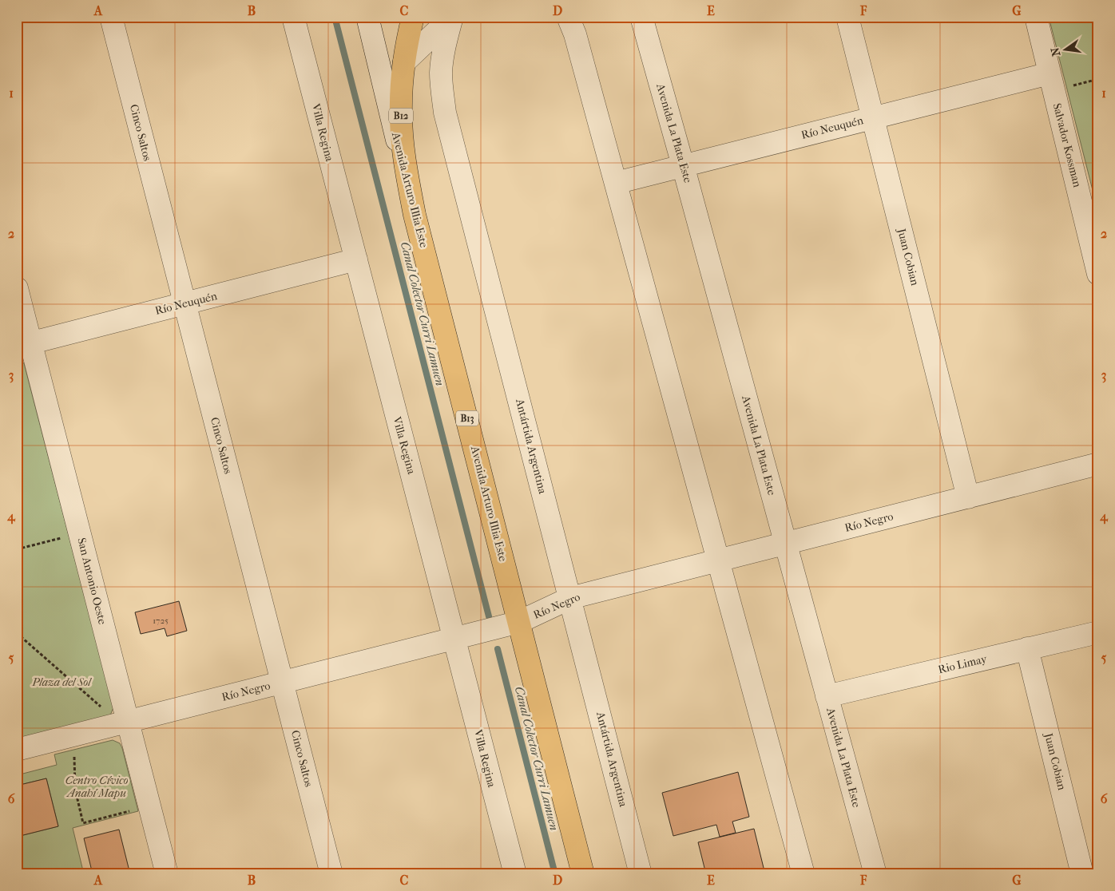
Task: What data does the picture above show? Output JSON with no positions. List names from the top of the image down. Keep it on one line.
{"streets":{"main road":["B12","Avenida Arturo Illia Este","B13"],"street":["Río Neuquén","Cinco Saltos","Villa Regina","Avenida La Plata Este","Salvador Kossman","Juan Cobian","Antártida Argentina","Río Negro","San Antonio Oeste","Rio Limay"]},"crossings":[["B12","Avenida Arturo Illia Este"],["Río Neuquén","Cinco Saltos"],["Río Neuquén","Villa Regina"],["Río Neuquén","Avenida La Plata Este"],["Río Neuquén","Salvador Kossman"],["Río Neuquén","Juan Cobian"],["Río Neuquén","San Antonio Oeste"],["Cinco Saltos","Río Negro"],["Villa Regina","Río Negro"],["Avenida La Plata Este","Río Negro"],["Avenida La Plata Este","Rio Limay"],["Avenida Arturo Illia Este","Río Negro"],["Juan Cobian","Río Negro"],["Juan Cobian","Rio Limay"],["Antártida Argentina","Río Negro"],["Río Negro","San Antonio Oeste"]],"water":["Canal Colector Curri Lamuen"],"parks":["Plaza del Sol","Centro Cívico Anahí Mapu"],"house_numbers":["1725"],"north":"left","grid":{"columns":["A","B","C","D","E","F","G"],"rows":["1","2","3","4","5","6"]}}
